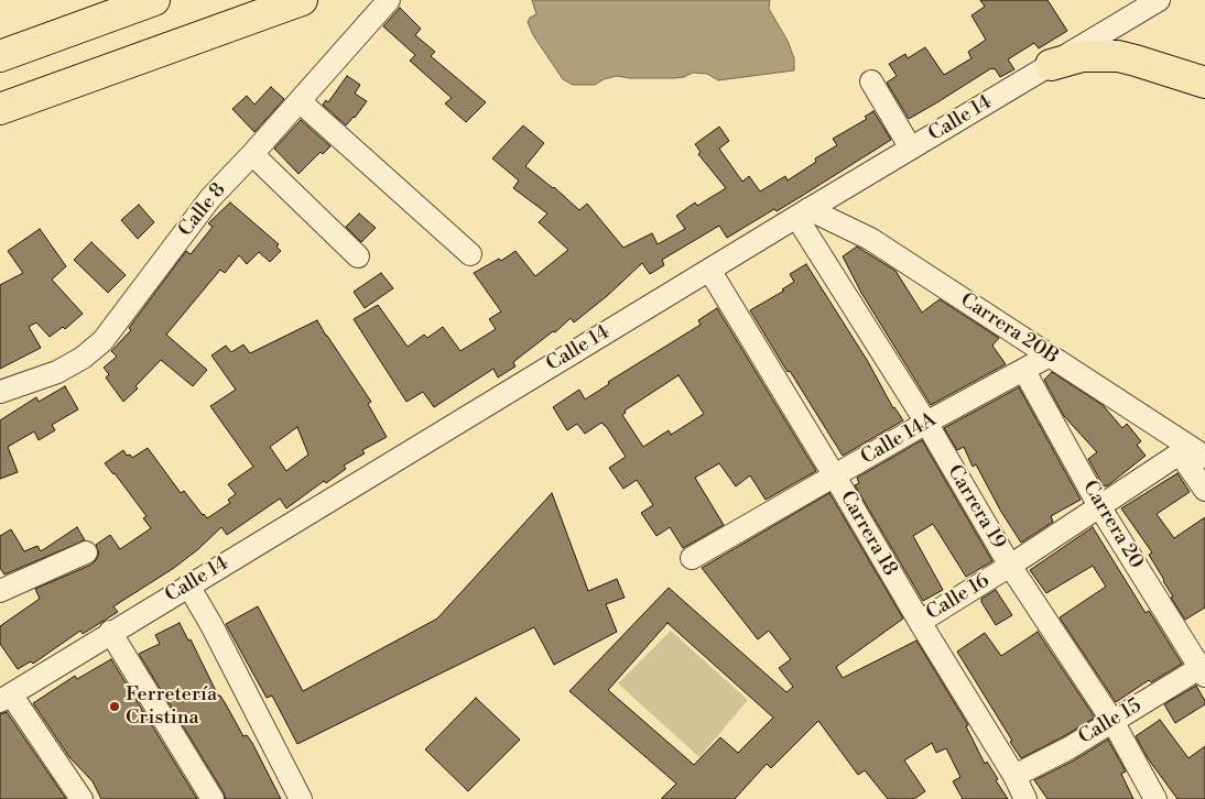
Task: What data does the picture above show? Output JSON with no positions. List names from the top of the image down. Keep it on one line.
{"streets":{"street":["Calle 14","Calle 8","Carrera 20B","Calle 14A","Carrera 19","Carrera 20","Carrera 18","Calle 16","Calle 15"]},"crossings":[["Calle 14","Carrera 20B"],["Calle 14","Carrera 19"],["Calle 14","Carrera 18"],["Carrera 20B","Calle 14A"],["Carrera 20B","Carrera 19"],["Carrera 20B","Calle 16"],["Calle 14A","Carrera 19"],["Calle 14A","Carrera 20"],["Calle 14A","Carrera 18"],["Carrera 19","Calle 16"],["Carrera 19","Calle 15"],["Carrera 20","Calle 16"],["Carrera 20","Calle 15"],["Carrera 18","Calle 16"],["Carrera 18","Calle 15"]],"places":["Ferretería Cristina"]}
